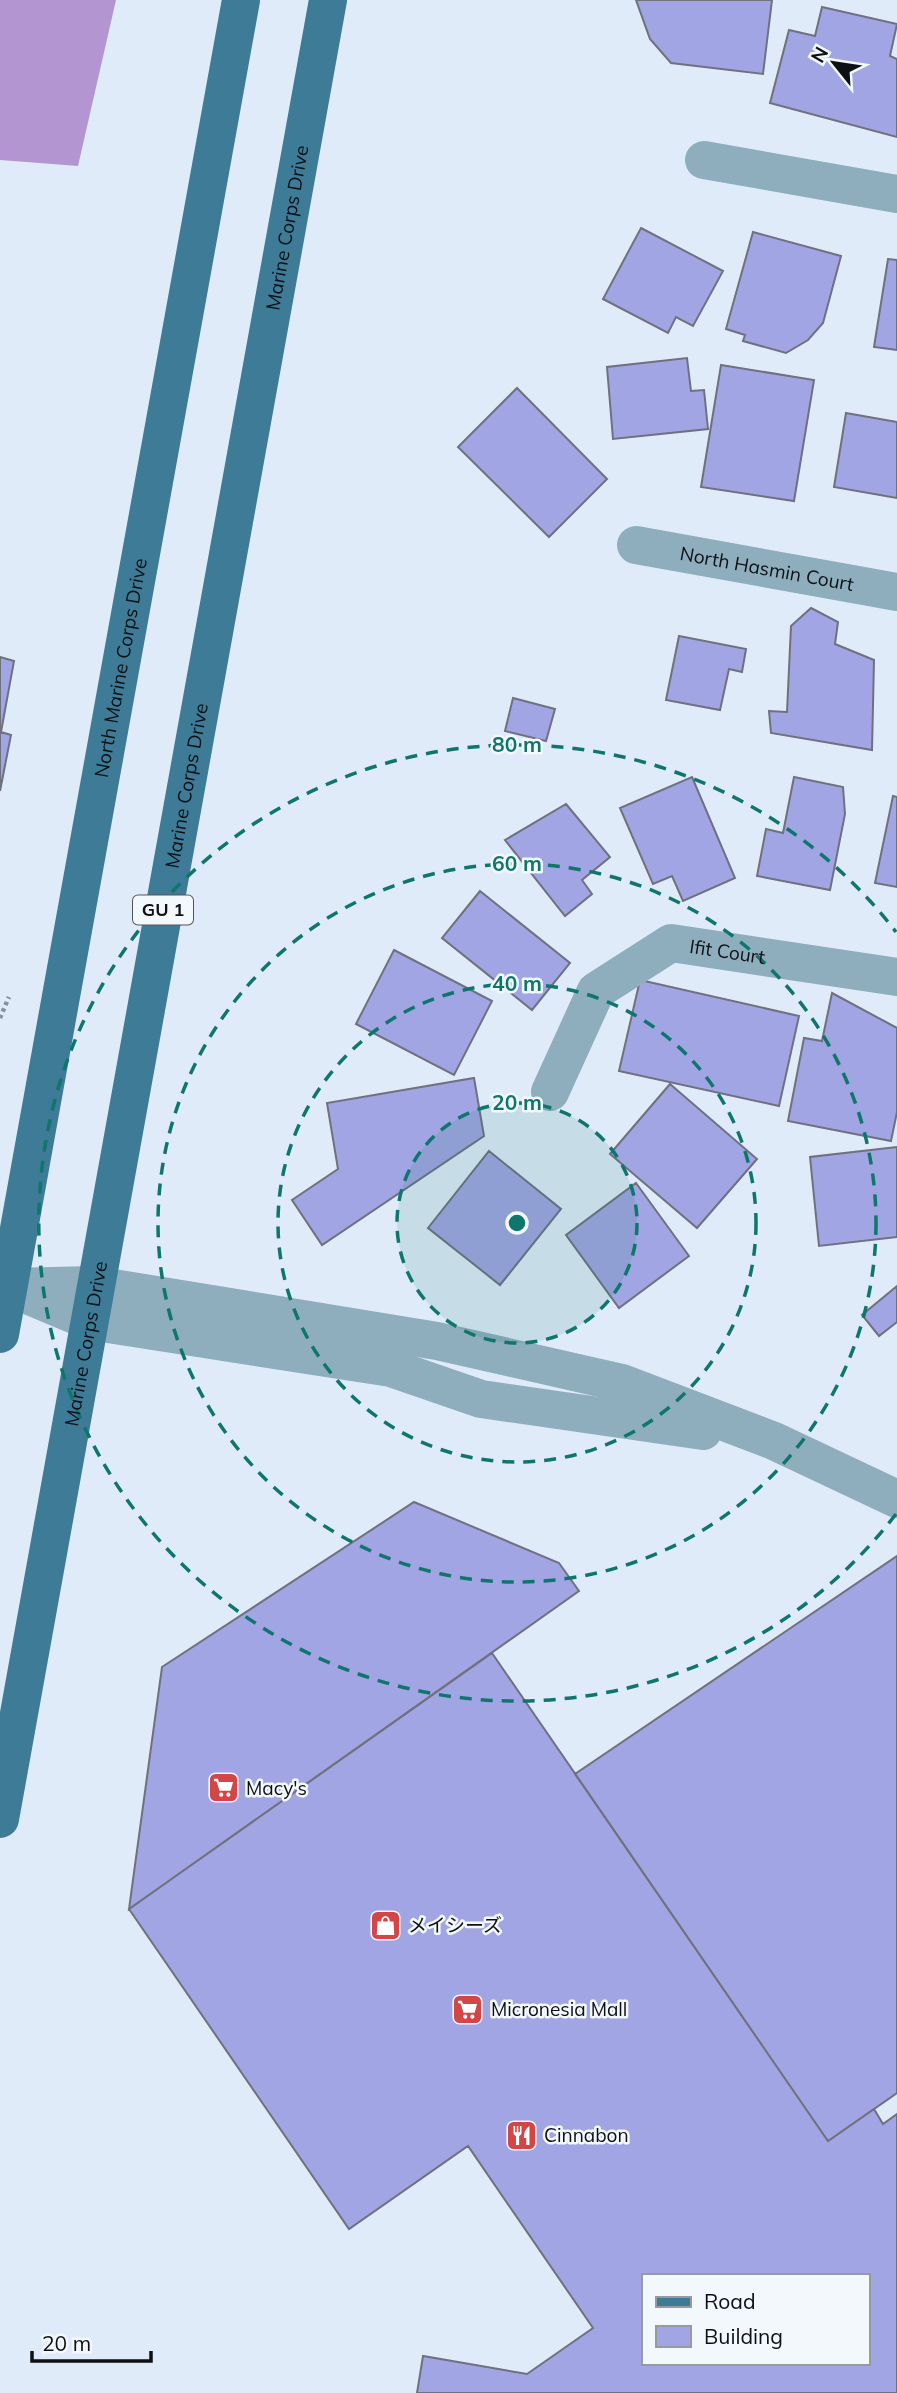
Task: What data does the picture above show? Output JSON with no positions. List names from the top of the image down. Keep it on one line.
{"streets":{"main road":["Marine Corps Drive","North Marine Corps Drive","GU 1"],"street":["North Hasmin Court","Ifit Court"]},"places":{"supermarket":["Macy's","Micronesia Mall"],"shop":["メイシーズ"],"restaurant":["Cinnabon"]},"legend":["Road","Building"],"scale_bar":"20 m","north":"top left","rings":["80 m","60 m","40 m","20 m"]}
